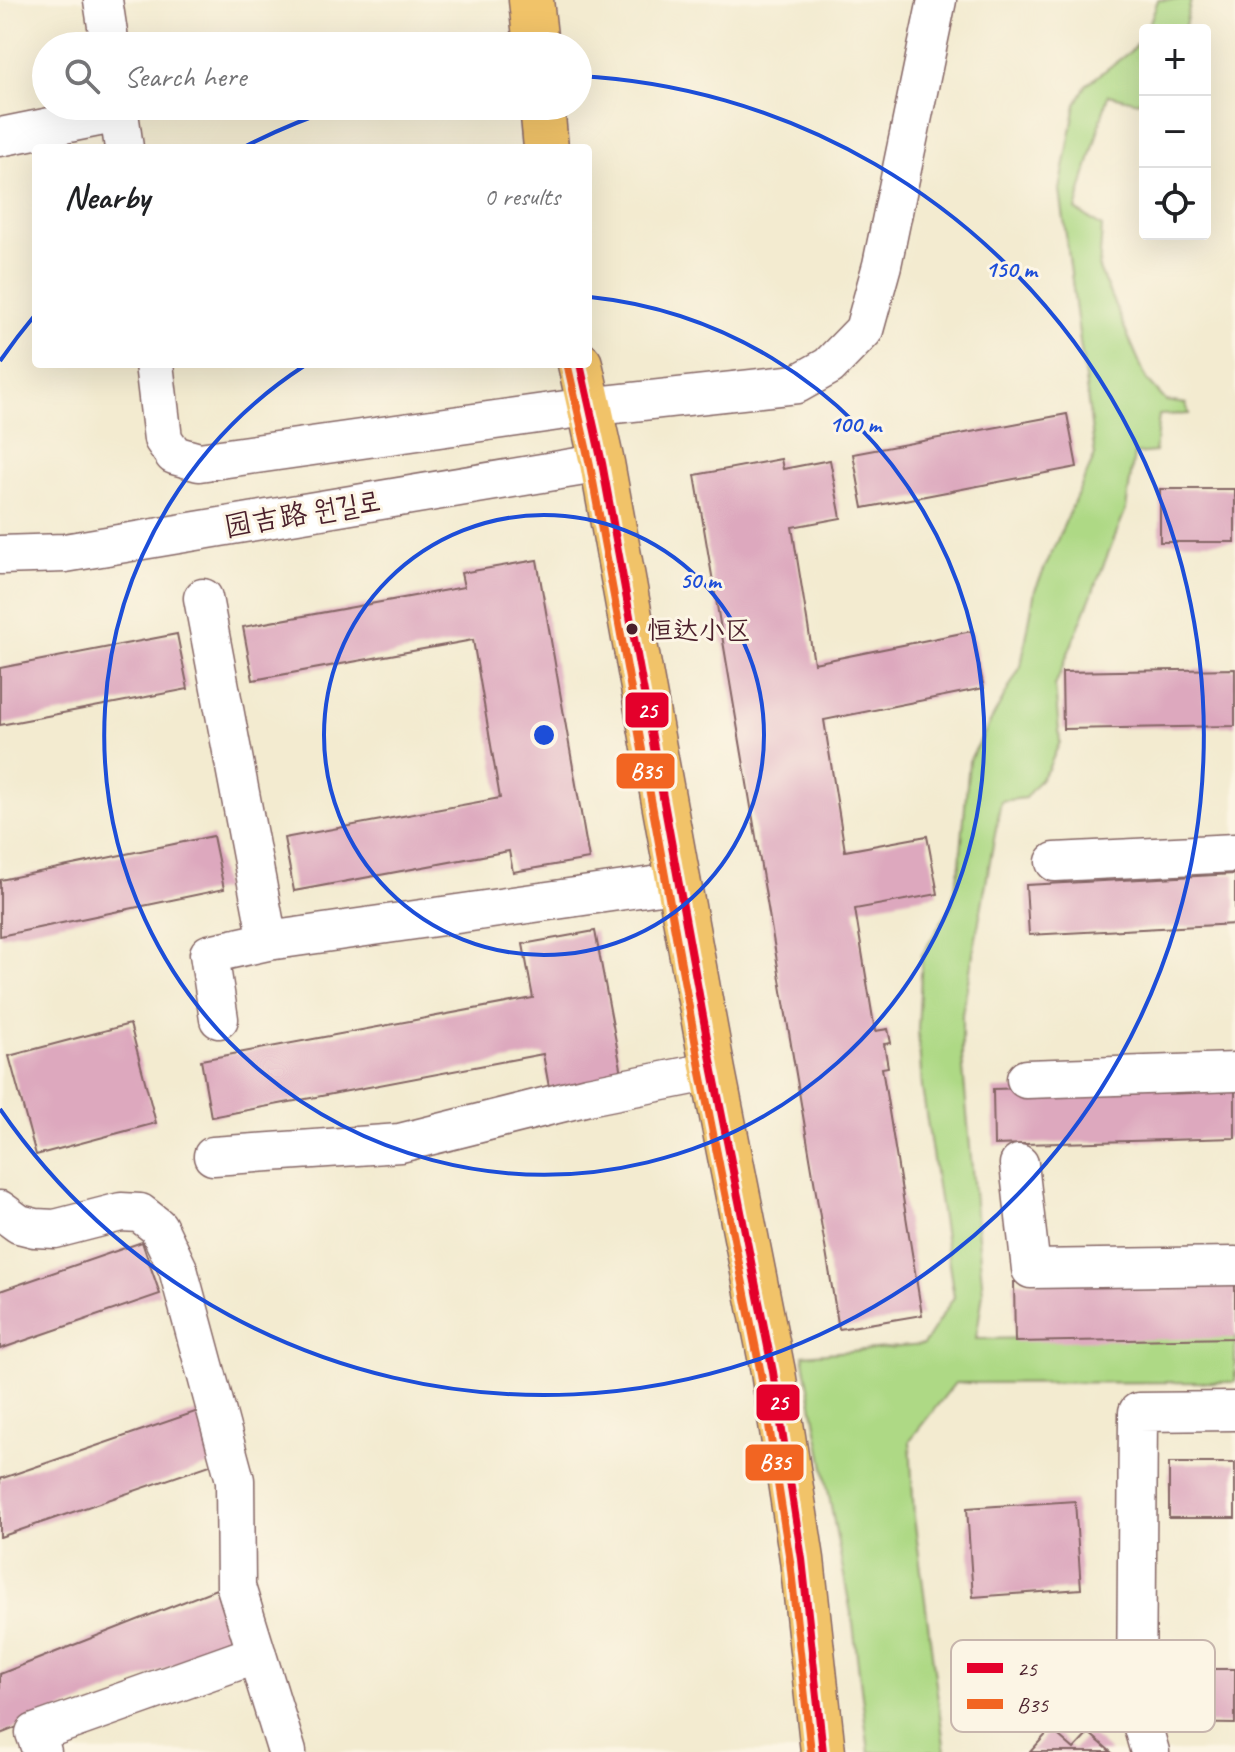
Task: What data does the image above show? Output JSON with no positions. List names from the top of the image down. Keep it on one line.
{"streets":{"street":["园吉路 원길로"]},"places":["恒达小区"],"lines":["transit line 25","transit line B35"],"legend":["25","B35"],"page":{"map_buttons":["+","−"],"search":"Search here","heading":["Nearby","0 results"]},"rings":["150 m","100 m","50 m"]}
